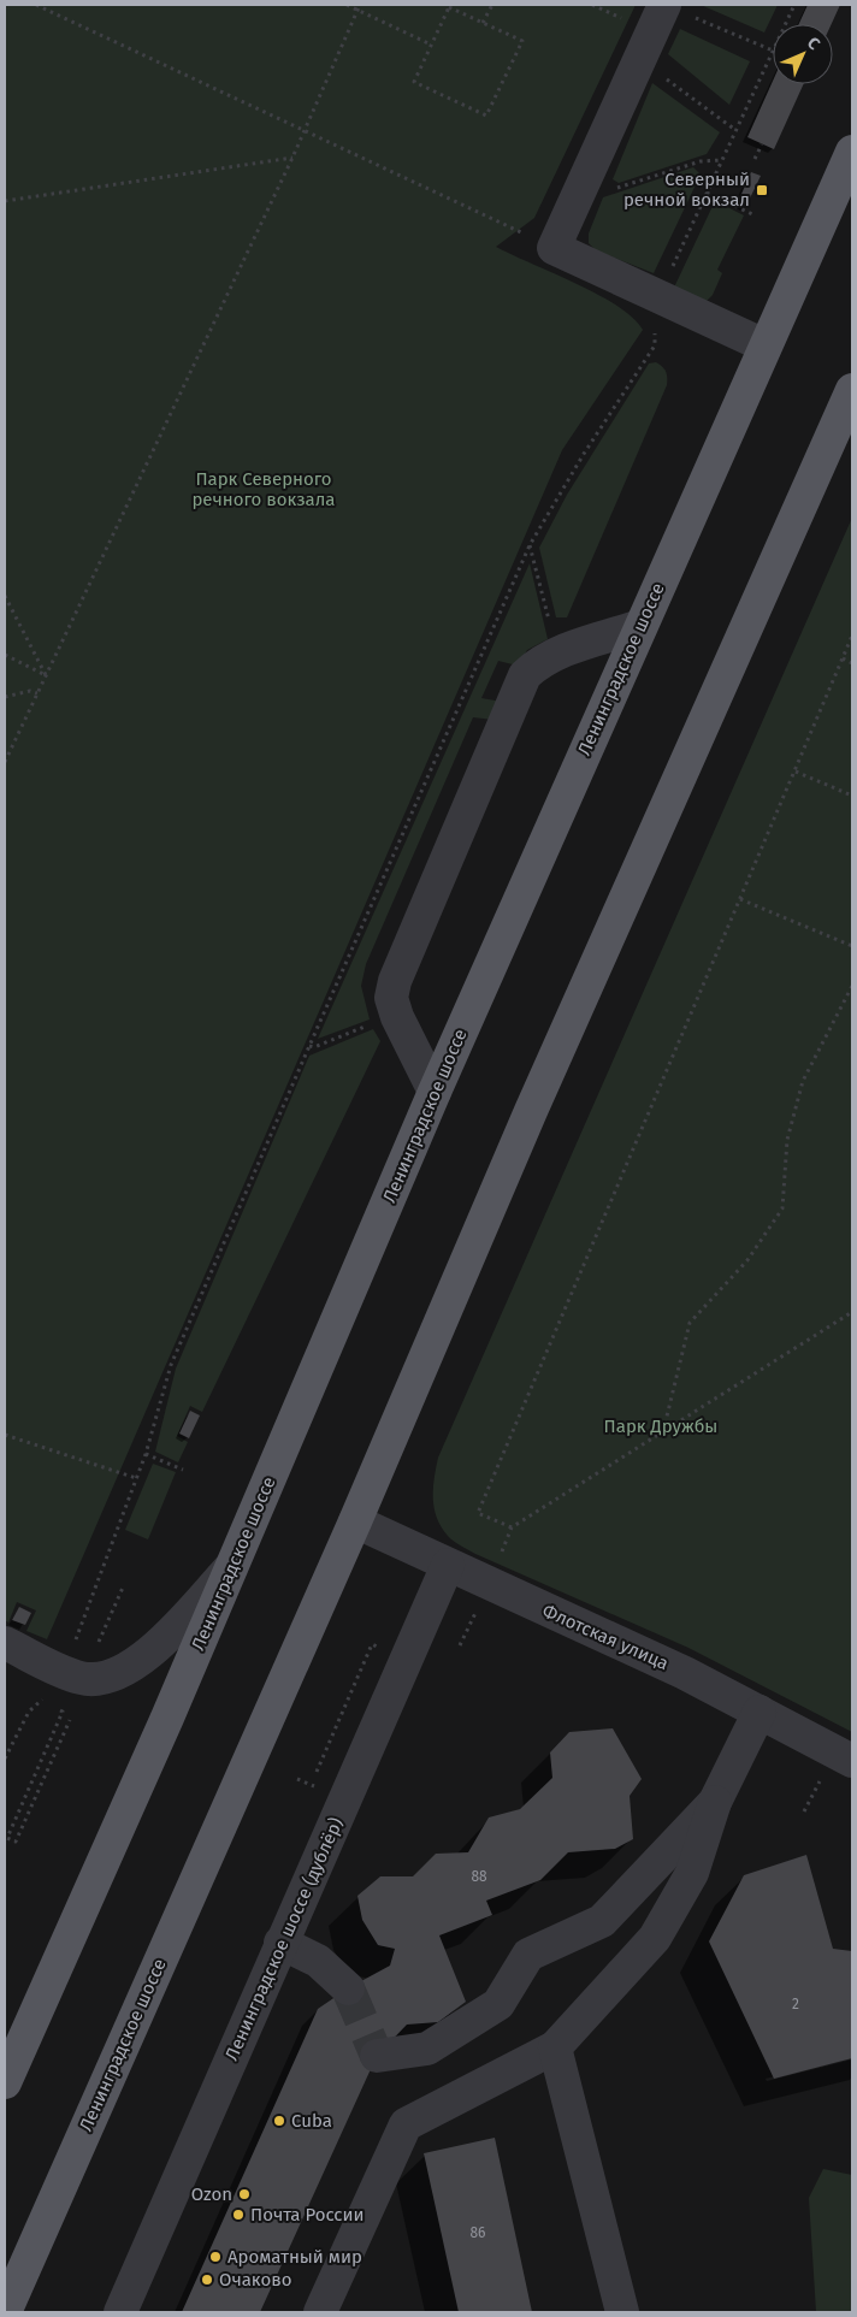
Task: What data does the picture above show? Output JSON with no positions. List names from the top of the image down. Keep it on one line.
{"streets":{"main road":["Ленинградское шоссе"],"street":["Флотская улица","Ленинградское шоссе (дублёр)"]},"crossings":[["Ленинградское шоссе","Флотская улица"],["Флотская улица","Ленинградское шоссе (дублёр)"]],"parks":["Парк Северного речного вокзала","Парк Дружбы"],"places":{"transit":["Северный речной вокзал"],"other":["Cuba","Ozon","Почта России","Ароматный мир","Очаково"]},"house_numbers":["88","2","86"],"north":"top right"}
